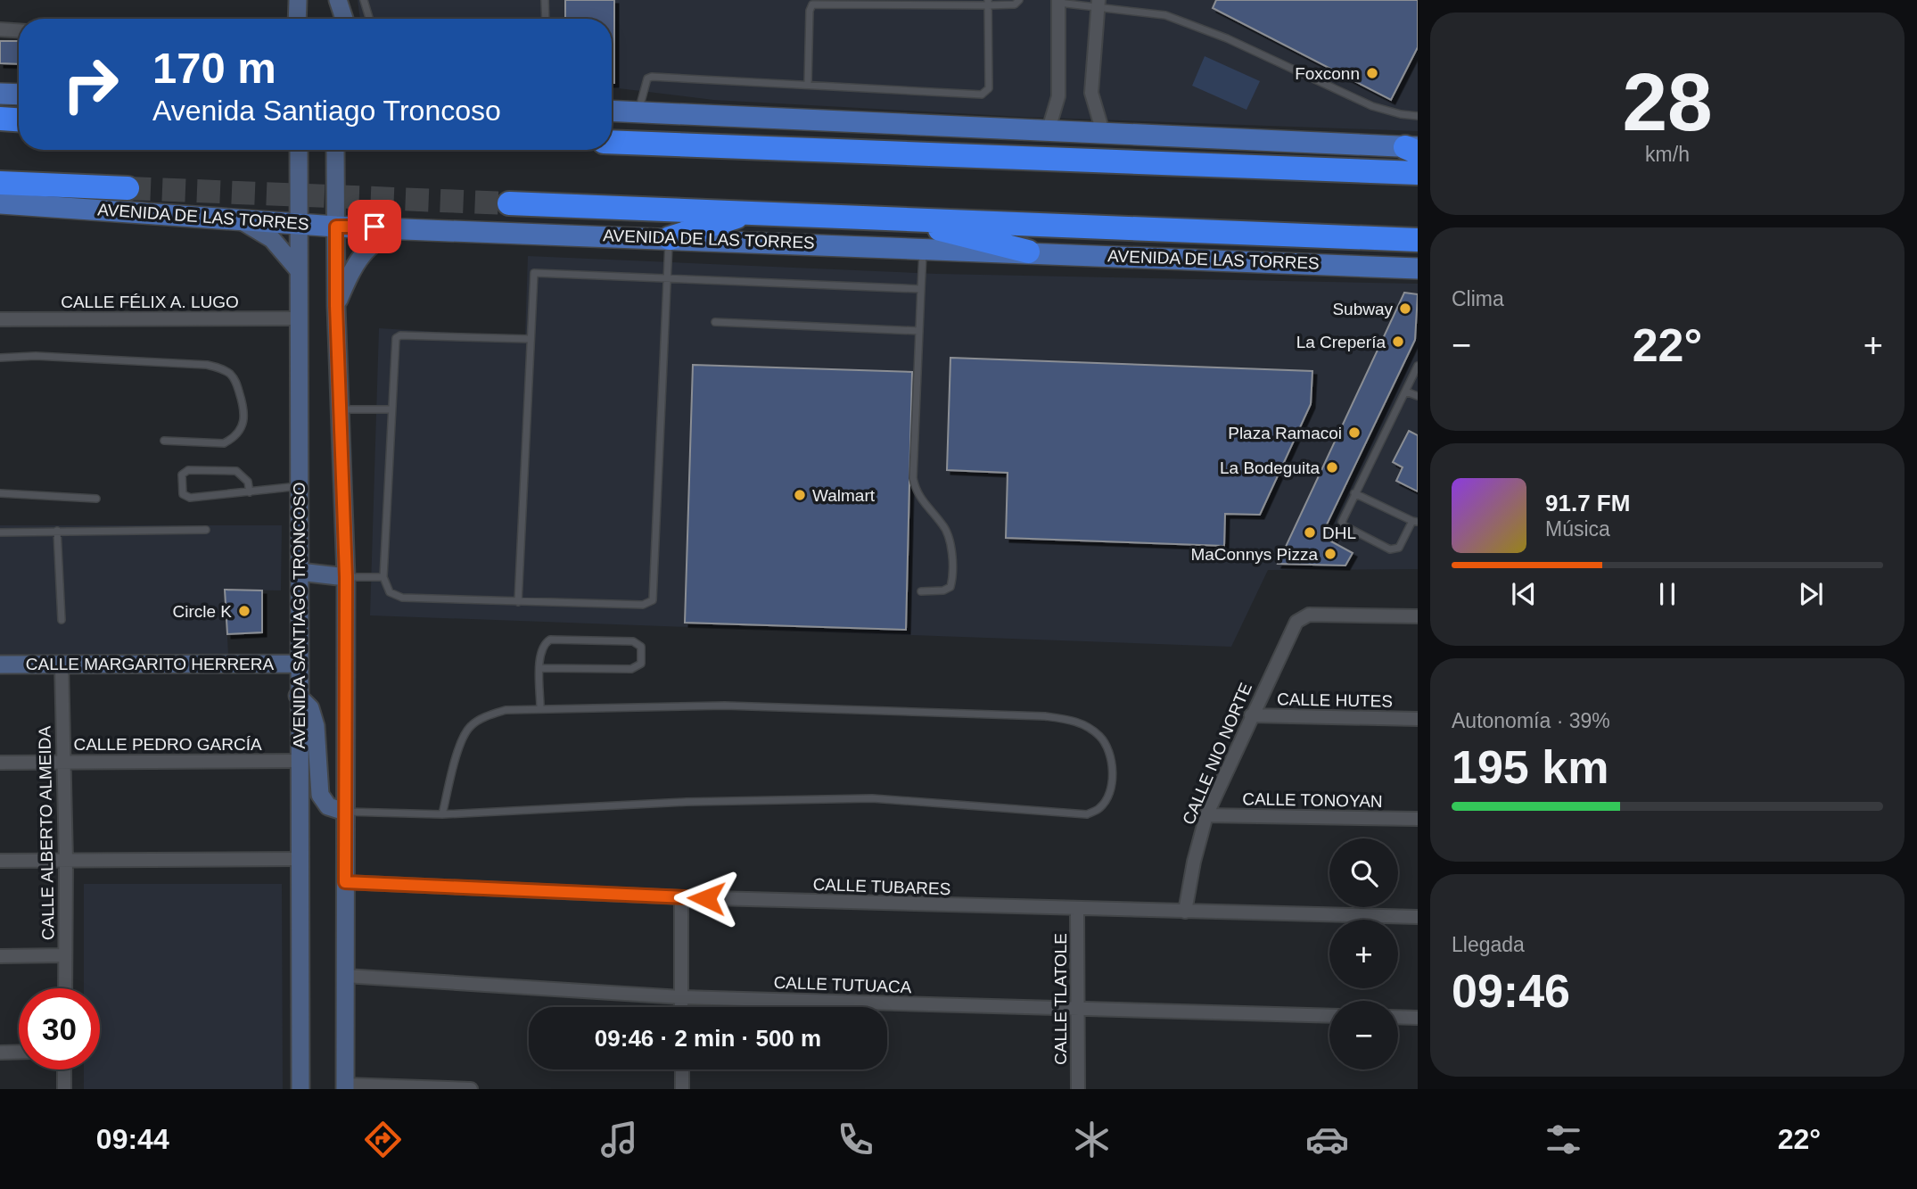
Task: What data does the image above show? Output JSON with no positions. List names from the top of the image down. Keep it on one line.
{"streets":{"highway":["AVENIDA DE LAS TORRES"],"main road":["AVENIDA SANTIAGO TRONCOSO","CALLE MARGARITO HERRERA"],"street":["CALLE FÉLIX A. LUGO","CALLE HUTES","CALLE PEDRO GARCÍA","CALLE NIO NORTE","CALLE TONOYAN","CALLE ALBERTO ALMEIDA","CALLE TUBARES","CALLE TUTUACA","CALLE TLATOLE"]},"crossings":[["AVENIDA DE LAS TORRES","AVENIDA SANTIAGO TRONCOSO"],["CALLE FÉLIX A. LUGO","AVENIDA SANTIAGO TRONCOSO"],["AVENIDA SANTIAGO TRONCOSO","CALLE MARGARITO HERRERA"],["AVENIDA SANTIAGO TRONCOSO","CALLE PEDRO GARCÍA"],["CALLE MARGARITO HERRERA","CALLE ALBERTO ALMEIDA"],["CALLE HUTES","CALLE NIO NORTE"],["CALLE PEDRO GARCÍA","CALLE ALBERTO ALMEIDA"],["CALLE NIO NORTE","CALLE TONOYAN"],["CALLE NIO NORTE","CALLE TUBARES"],["CALLE TUBARES","CALLE TLATOLE"],["CALLE TUTUACA","CALLE TLATOLE"]],"places":["Foxconn","Subway","La Crepería","Plaza Ramacoi","La Bodeguita","Walmart","DHL","MaConnys Pizza","Circle K"],"page":{"tile":[["28","km/h"],"Clima",["Autonomía · 39%","195 km"],["Llegada","09:46"]],"turn":["170 m","Avenida Santiago Troncoso"],"heat":["−","22°","+"],"song":["91.7 FM","Música"],"map_buttons":["+","−"],"limit":"30","trip":"09:46 · 2 min · 500 m","tabs":["09:44","22°"]}}
